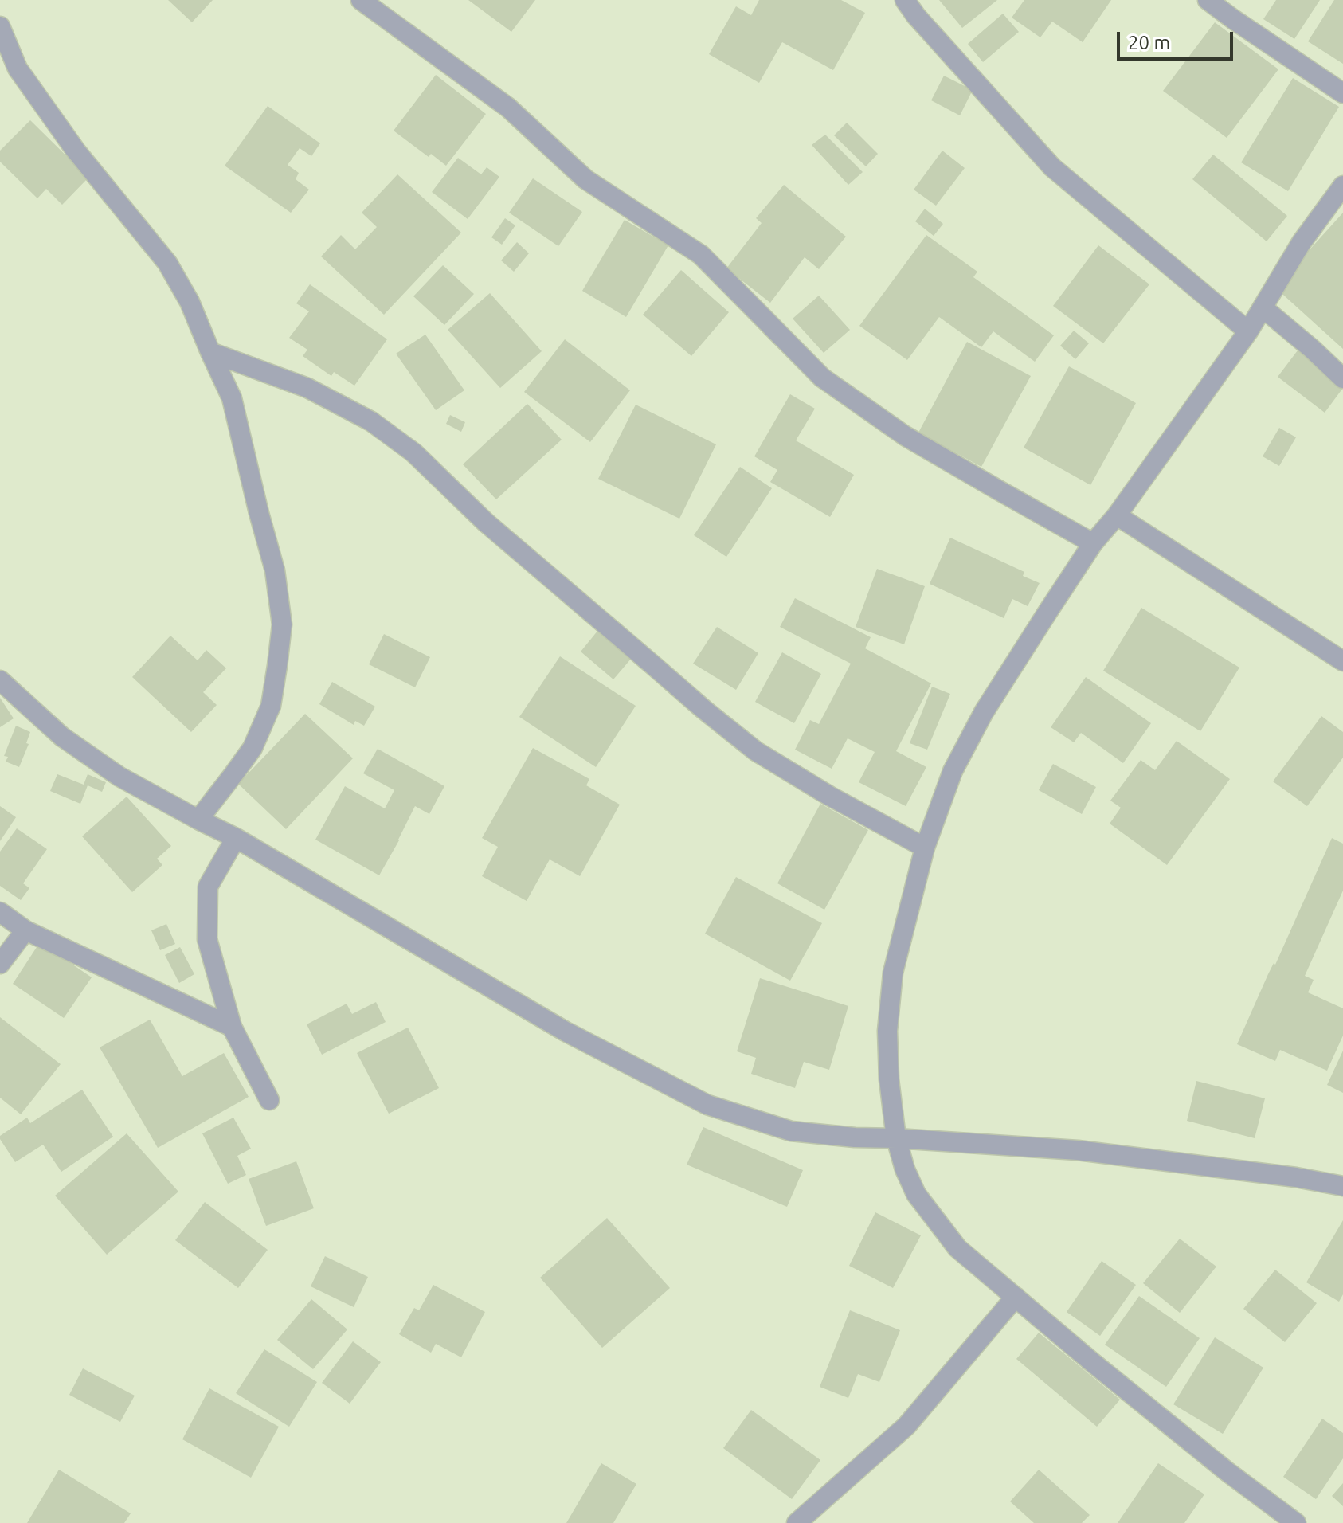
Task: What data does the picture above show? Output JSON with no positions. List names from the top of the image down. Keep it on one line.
{"scale_bar":"20 m"}
